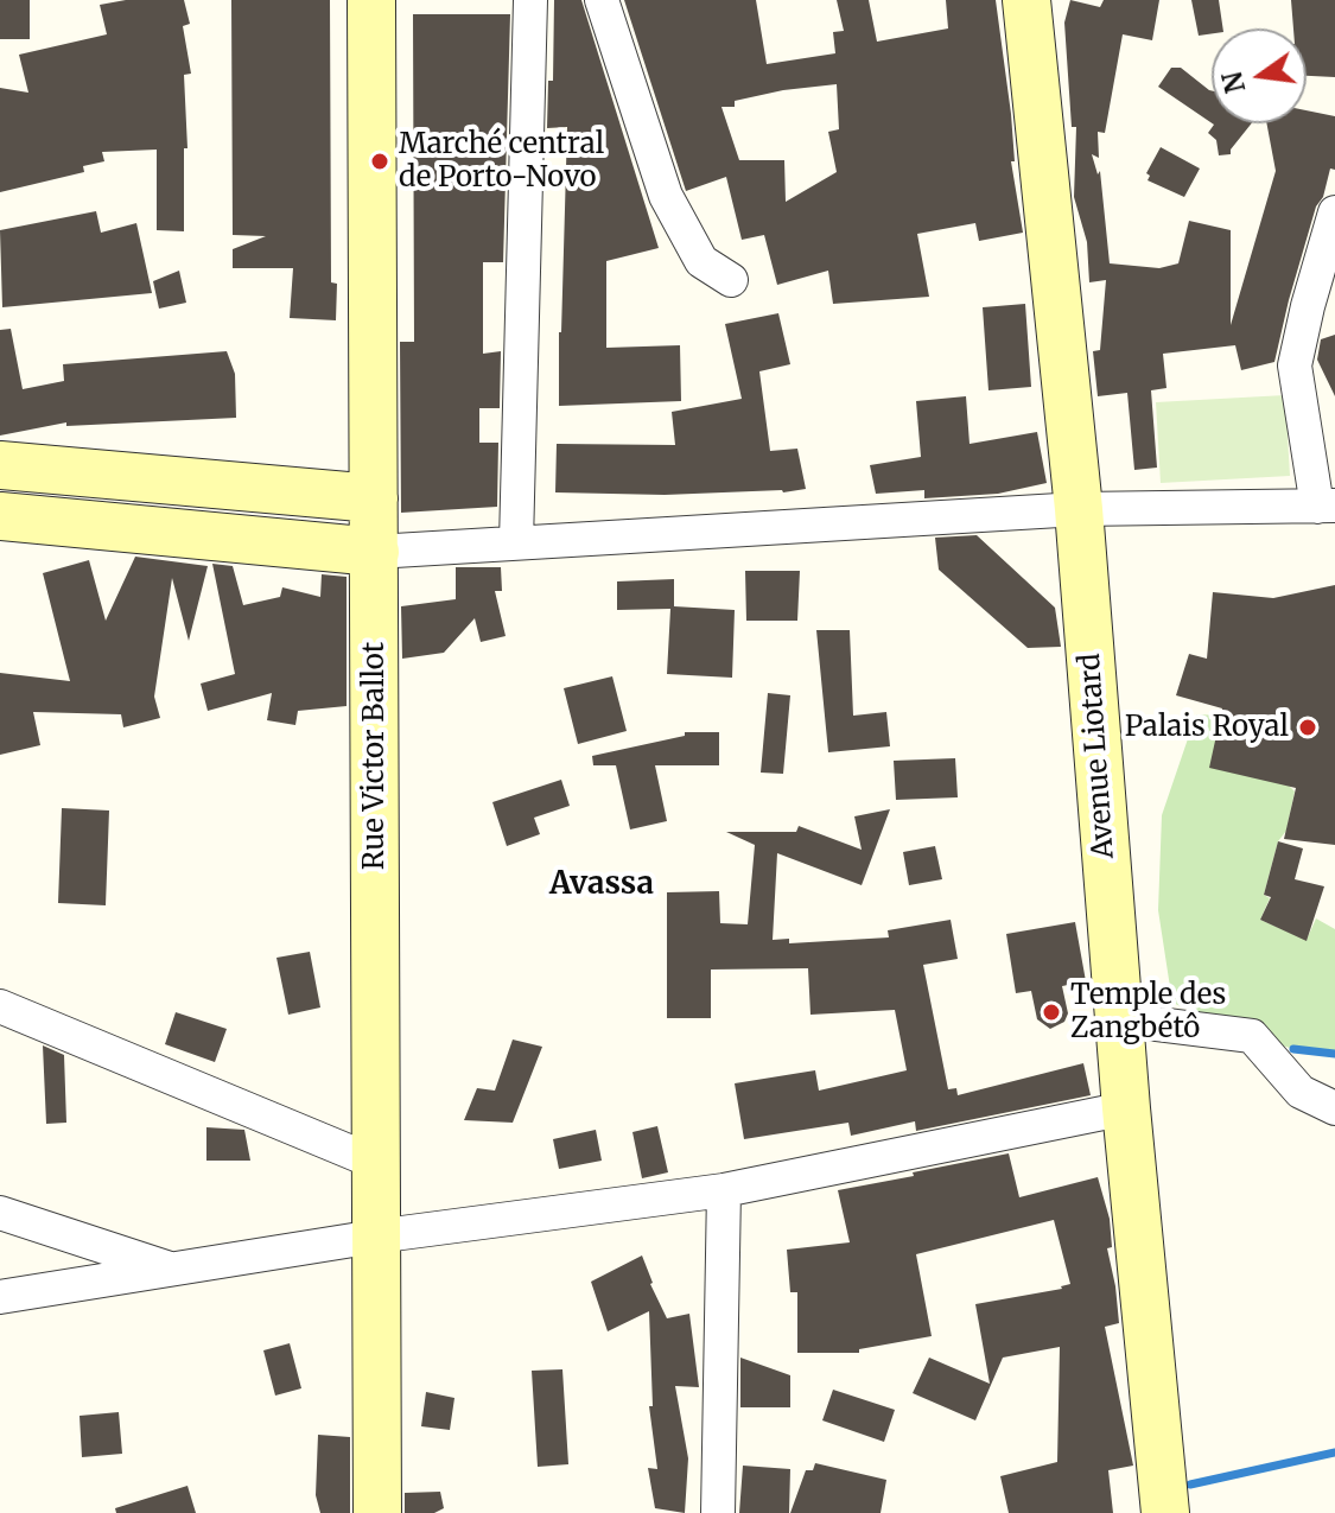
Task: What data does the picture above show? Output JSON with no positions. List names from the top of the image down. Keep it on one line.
{"streets":{"street":["Rue Victor Ballot","Avenue Liotard"]},"districts":["Avassa"],"places":["Marché central de Porto-Novo","Palais Royal","Temple des Zangbétô"],"north":"left"}
